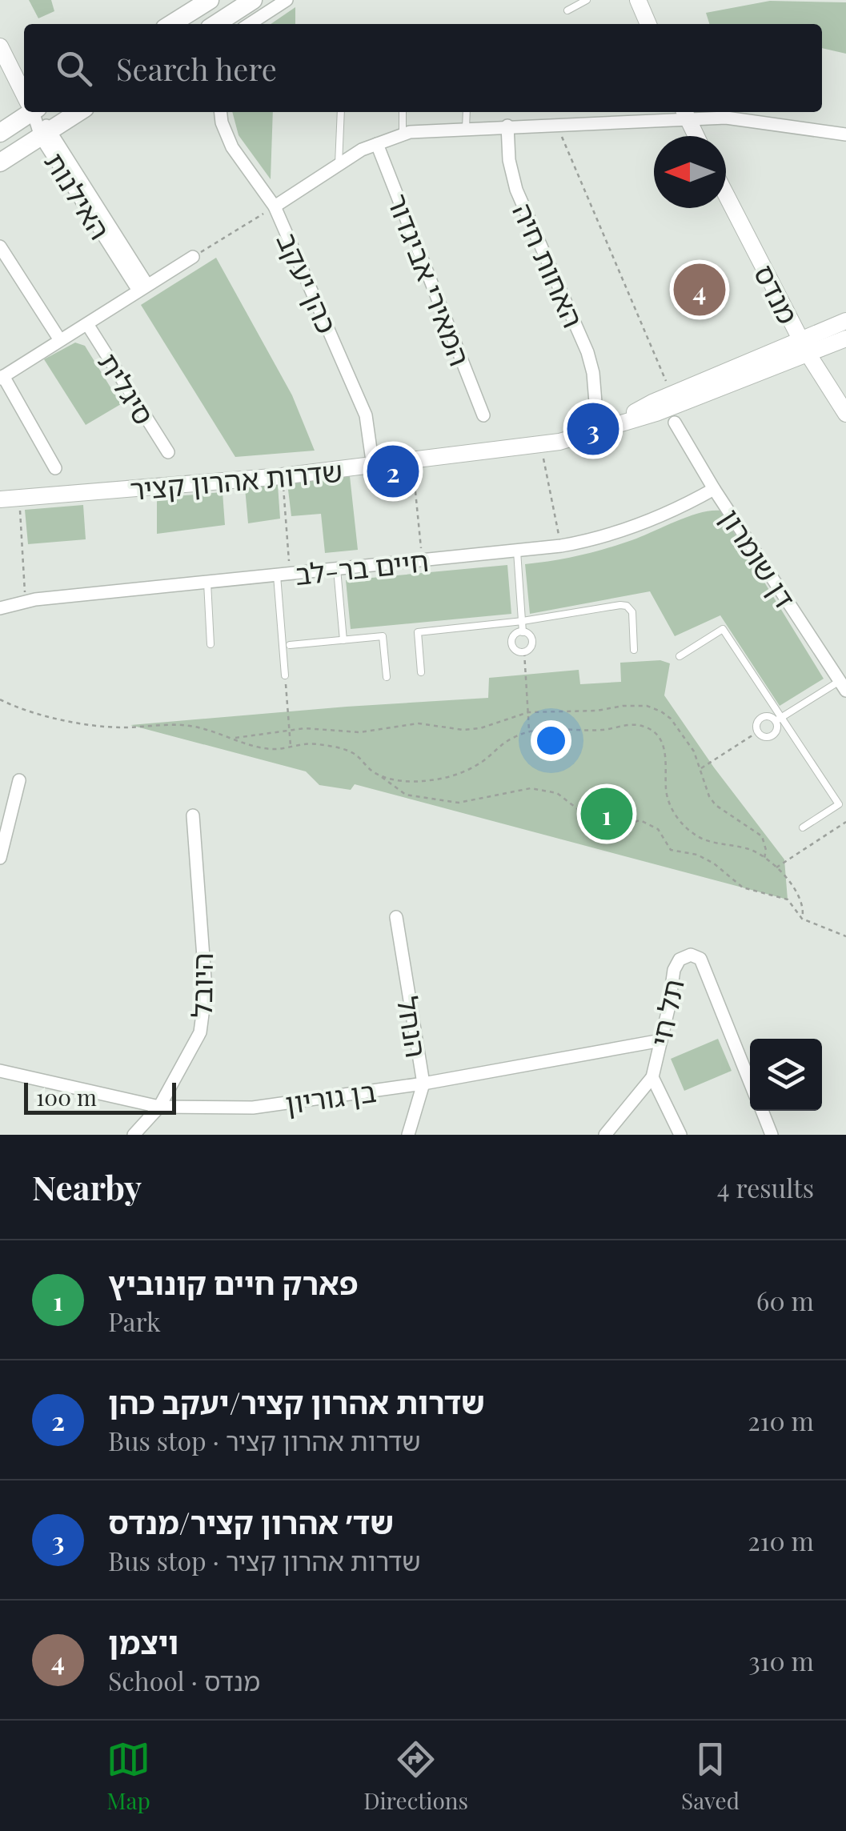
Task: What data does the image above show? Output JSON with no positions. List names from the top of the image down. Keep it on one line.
{"streets":{"street":["האילנות","האחות חיה","המאירי אביגדור","כהן יעקב","מנדס","סיגלית","שדרות אהרון קציר","דן שומרון","חיים בר-לב","היובל","תל חי","הנחל","בן גוריון"]},"crossings":[["כהן יעקב","שדרות אהרון קציר"],["מנדס","שדרות אהרון קציר"],["דן שומרון","חיים בר-לב"],["היובל","בן גוריון"],["תל חי","בן גוריון"],["הנחל","בן גוריון"]],"scale_bar":"100 m","north":"left","page":{"search":"Search here","pins":["4","3","2","1"],"scale":"100 m","heading":["Nearby","4 results"],"list":[{"mark":"1","name":"פארק חיים קונוביץ","note":"Park","value":"60 m"},{"mark":"2","name":"שדרות אהרון קציר/יעקב כהן","note":"Bus stop · שדרות אהרון קציר","value":"210 m"},{"mark":"3","name":"שד׳ אהרון קציר/מנדס","note":"Bus stop · שדרות אהרון קציר","value":"210 m"},{"mark":"4","name":"ויצמן","note":"School · מנדס","value":"310 m"}],"nav":["Map","Directions","Saved"]}}
